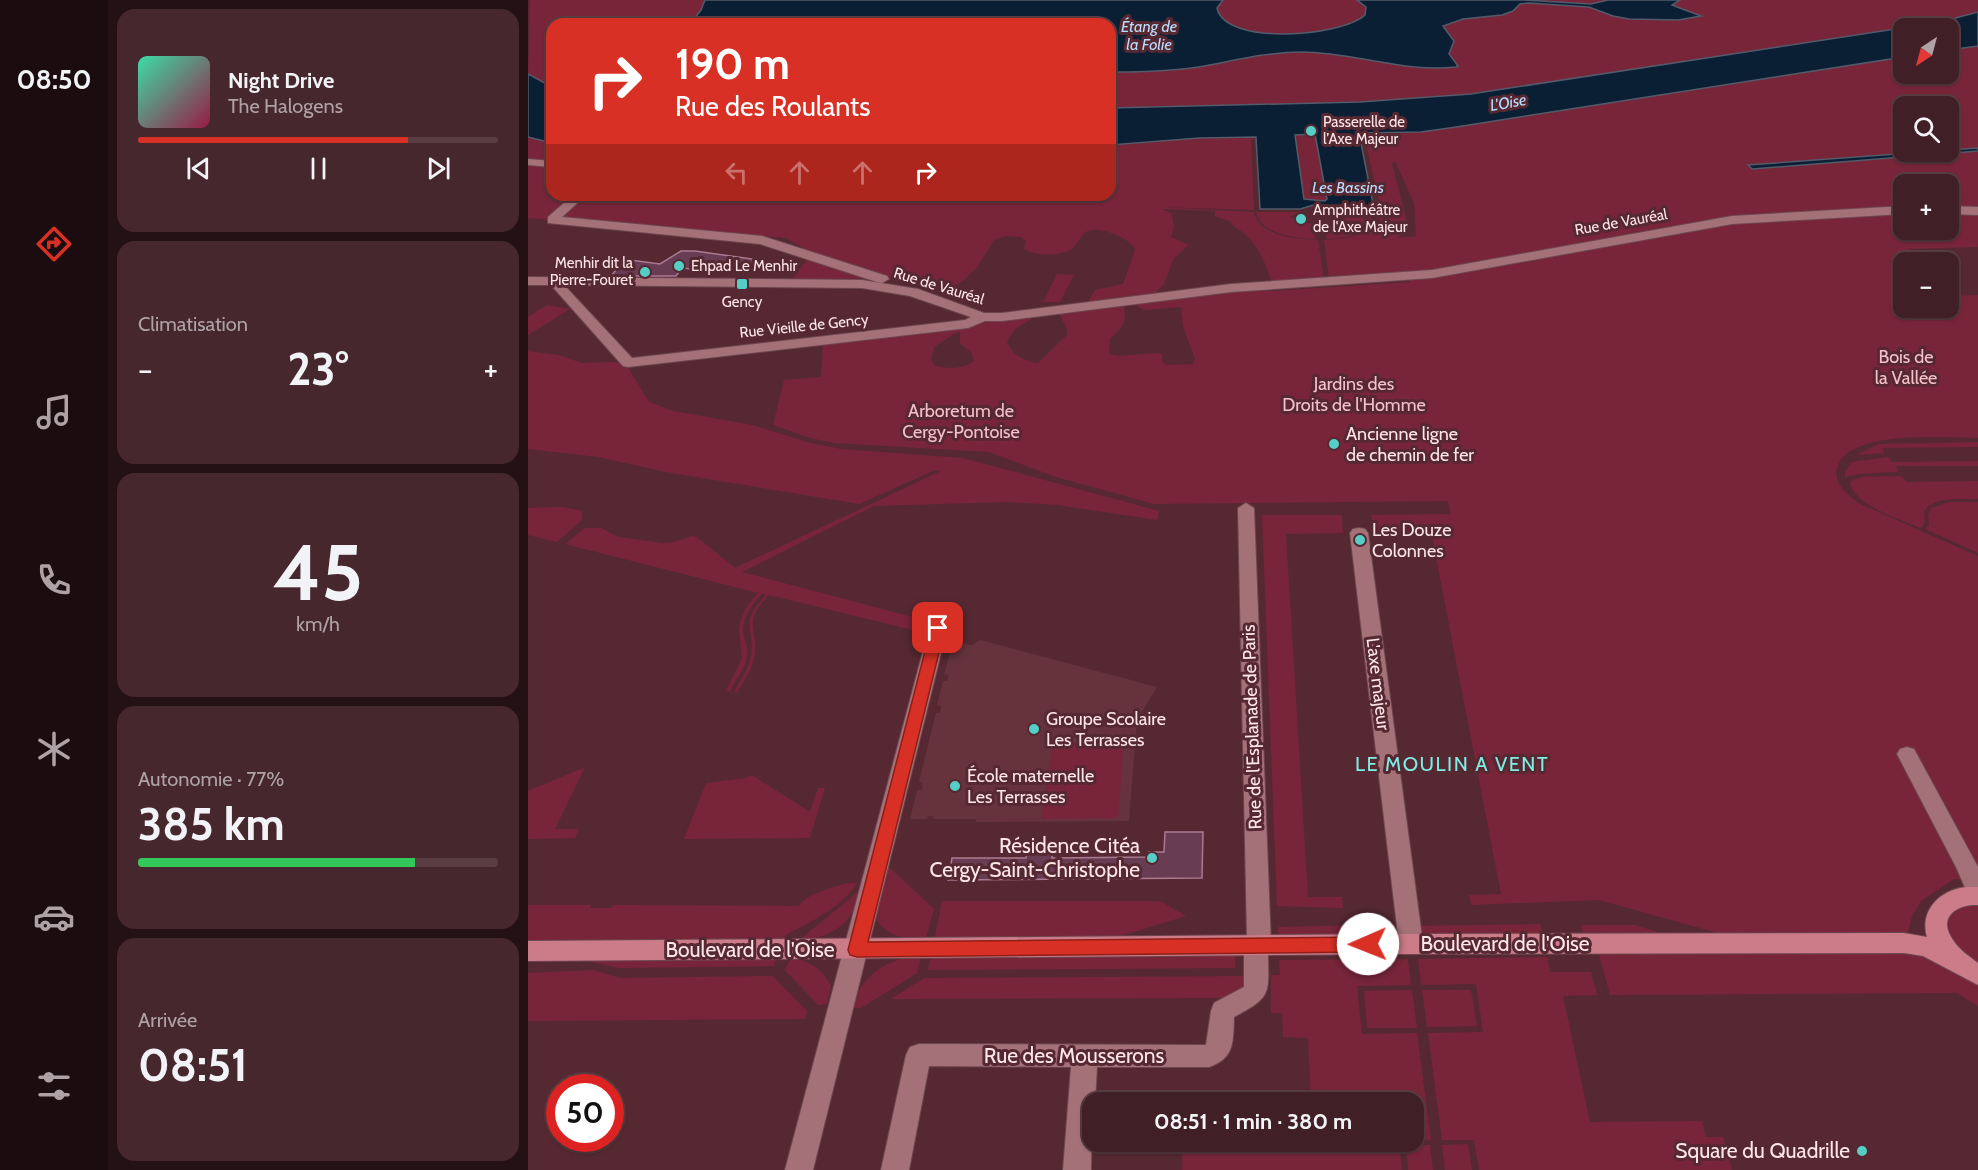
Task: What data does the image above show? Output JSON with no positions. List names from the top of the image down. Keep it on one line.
{"streets":{"main road":["Boulevard de l'Oise"],"street":["Rue de Vauréal","Rue Vieille de Gency","L'axe majeur","Rue de l'Esplanade de Paris","Rue des Mousserons"]},"crossings":[["Rue de Vauréal","Rue Vieille de Gency"],["L'axe majeur","Boulevard de l'Oise"],["Rue de l'Esplanade de Paris","Boulevard de l'Oise"],["Rue de l'Esplanade de Paris","Rue des Mousserons"],["Boulevard de l'Oise","Rue des Mousserons"]],"districts":["LE MOULIN A VENT"],"water":["Étang de la Folie","L'Oise","Les Bassins"],"parks":["Bois de la Vallée","Jardins des Droits de l'Homme","Arboretum de Cergy‐Pontoise"],"places":{"other":["Passerelle de l’Axe Majeur","Amphithéâtre de l'Axe Majeur","Ehpad Le Menhir","Menhir dit la Pierre-Fouret","Ancienne ligne de chemin de fer","Les Douze Colonnes","Groupe Scolaire Les Terrasses","École maternelle Les Terrasses","Résidence Citéa Cergy-Saint-Christophe","Square du Quadrille"],"transit":["Gency"]},"north":"bottom left","page":{"tabs":"08:50","map_buttons":["+","−"],"turn":["190 m","Rue des Roulants"],"song":["Night Drive","The Halogens"],"tile":["Climatisation",["45","km/h"],["Autonomie · 77%","385 km"],["Arrivée","08:51"]],"heat":["−","23°","+"],"limit":"50","trip":"08:51 · 1 min · 380 m"}}
